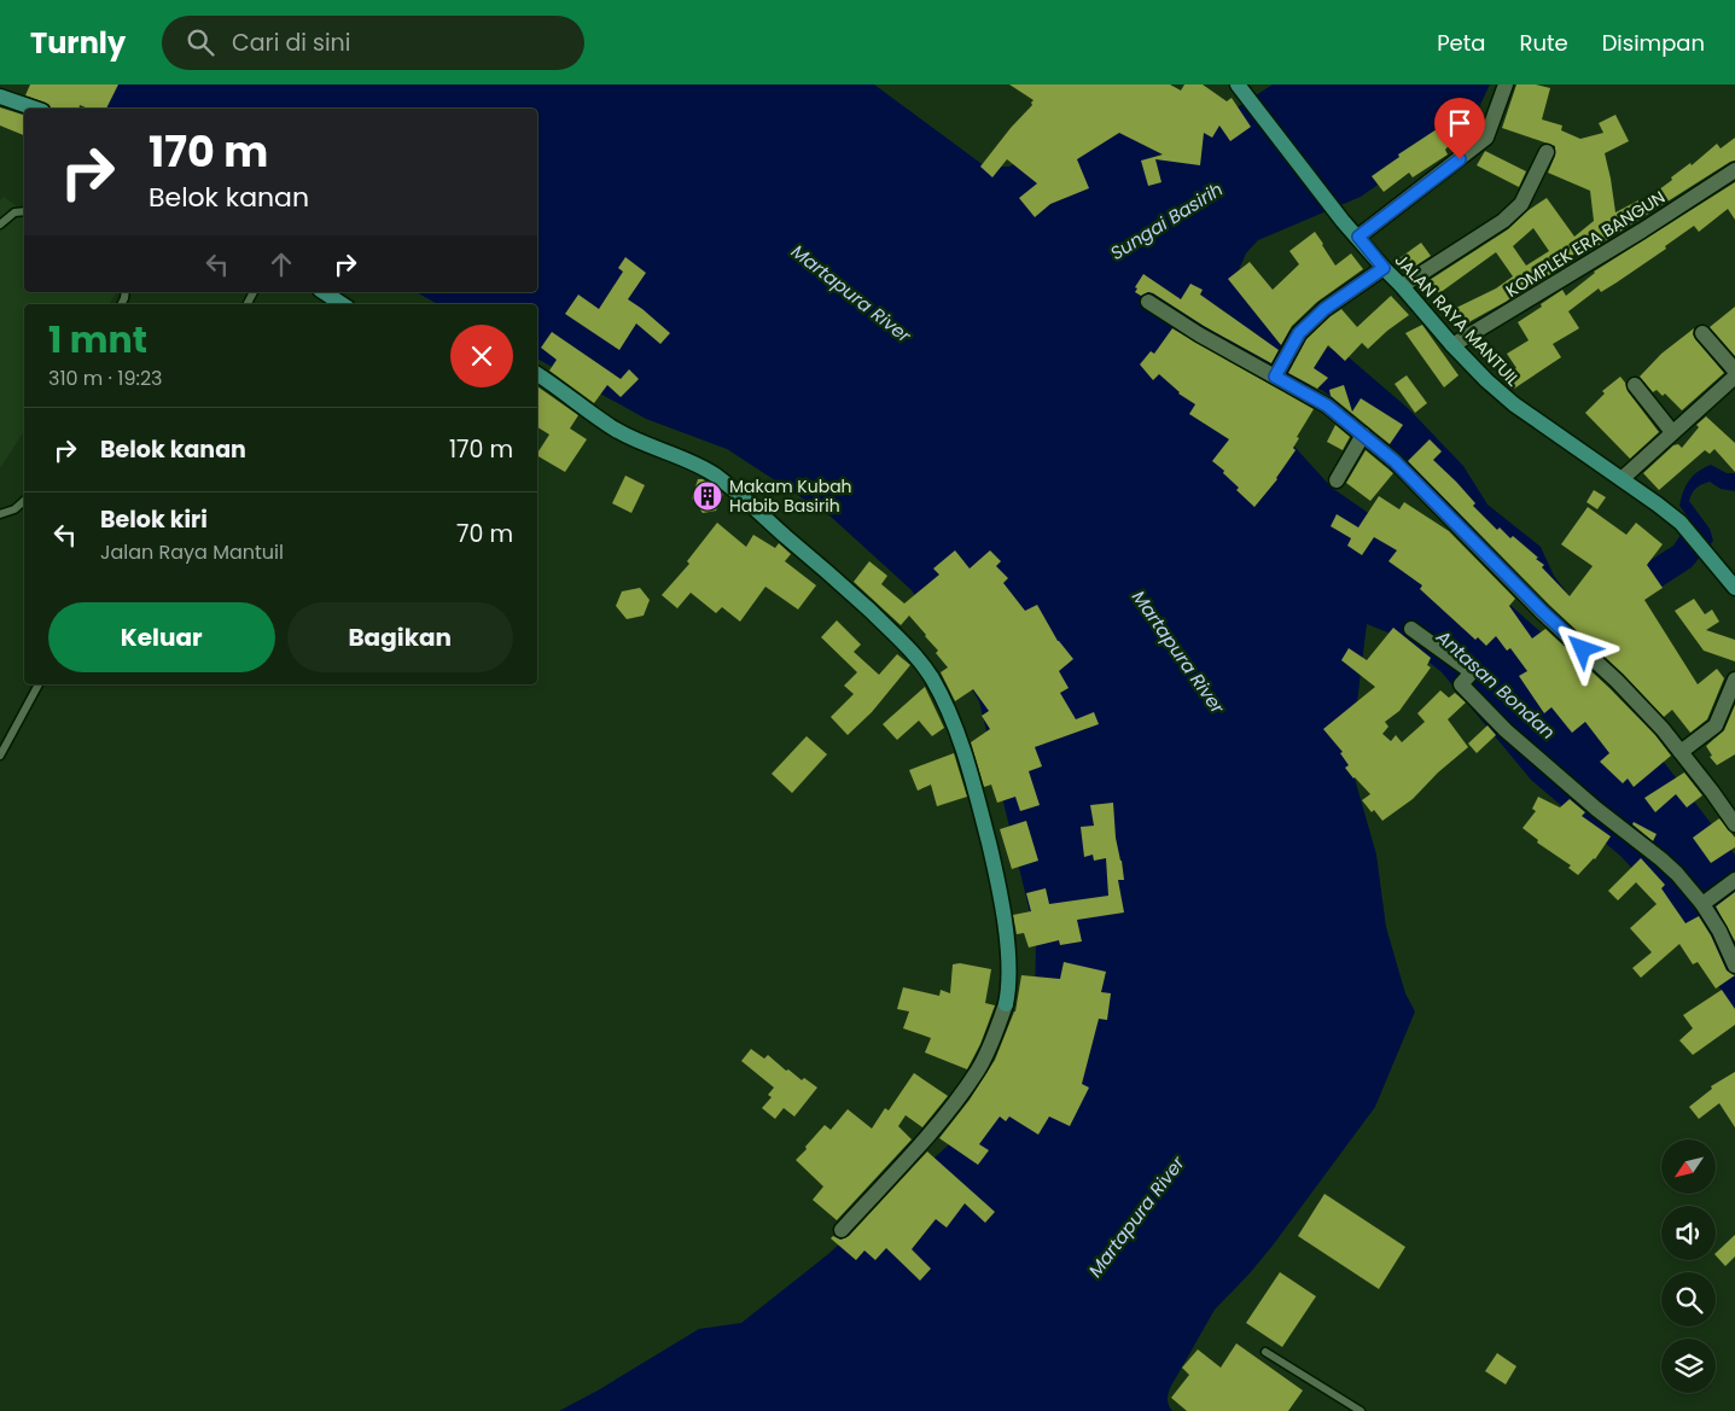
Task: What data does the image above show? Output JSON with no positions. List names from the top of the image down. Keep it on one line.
{"streets":{"street":["KOMPLEK ERA BANGUN","JALAN RAYA MANTUIL"]},"crossings":[["KOMPLEK ERA BANGUN","JALAN RAYA MANTUIL"]],"water":["Sungai Basirih","Martapura River","Antasan Bondan"],"places":{"building":["Makam Kubah Habib Basirih"]},"north":"bottom left","page":{"header":"Turnly","search":"Cari di sini","nav":["Peta","Rute","Disimpan"],"turn":["170 m","Belok kanan"],"heading":["1 mnt","310 m · 19:23"],"list":[{"name":"Belok kanan","value":"170 m"},{"name":"Belok kiri","note":"Jalan Raya Mantuil","value":"70 m"}],"buttons":["Keluar","Bagikan"]}}
